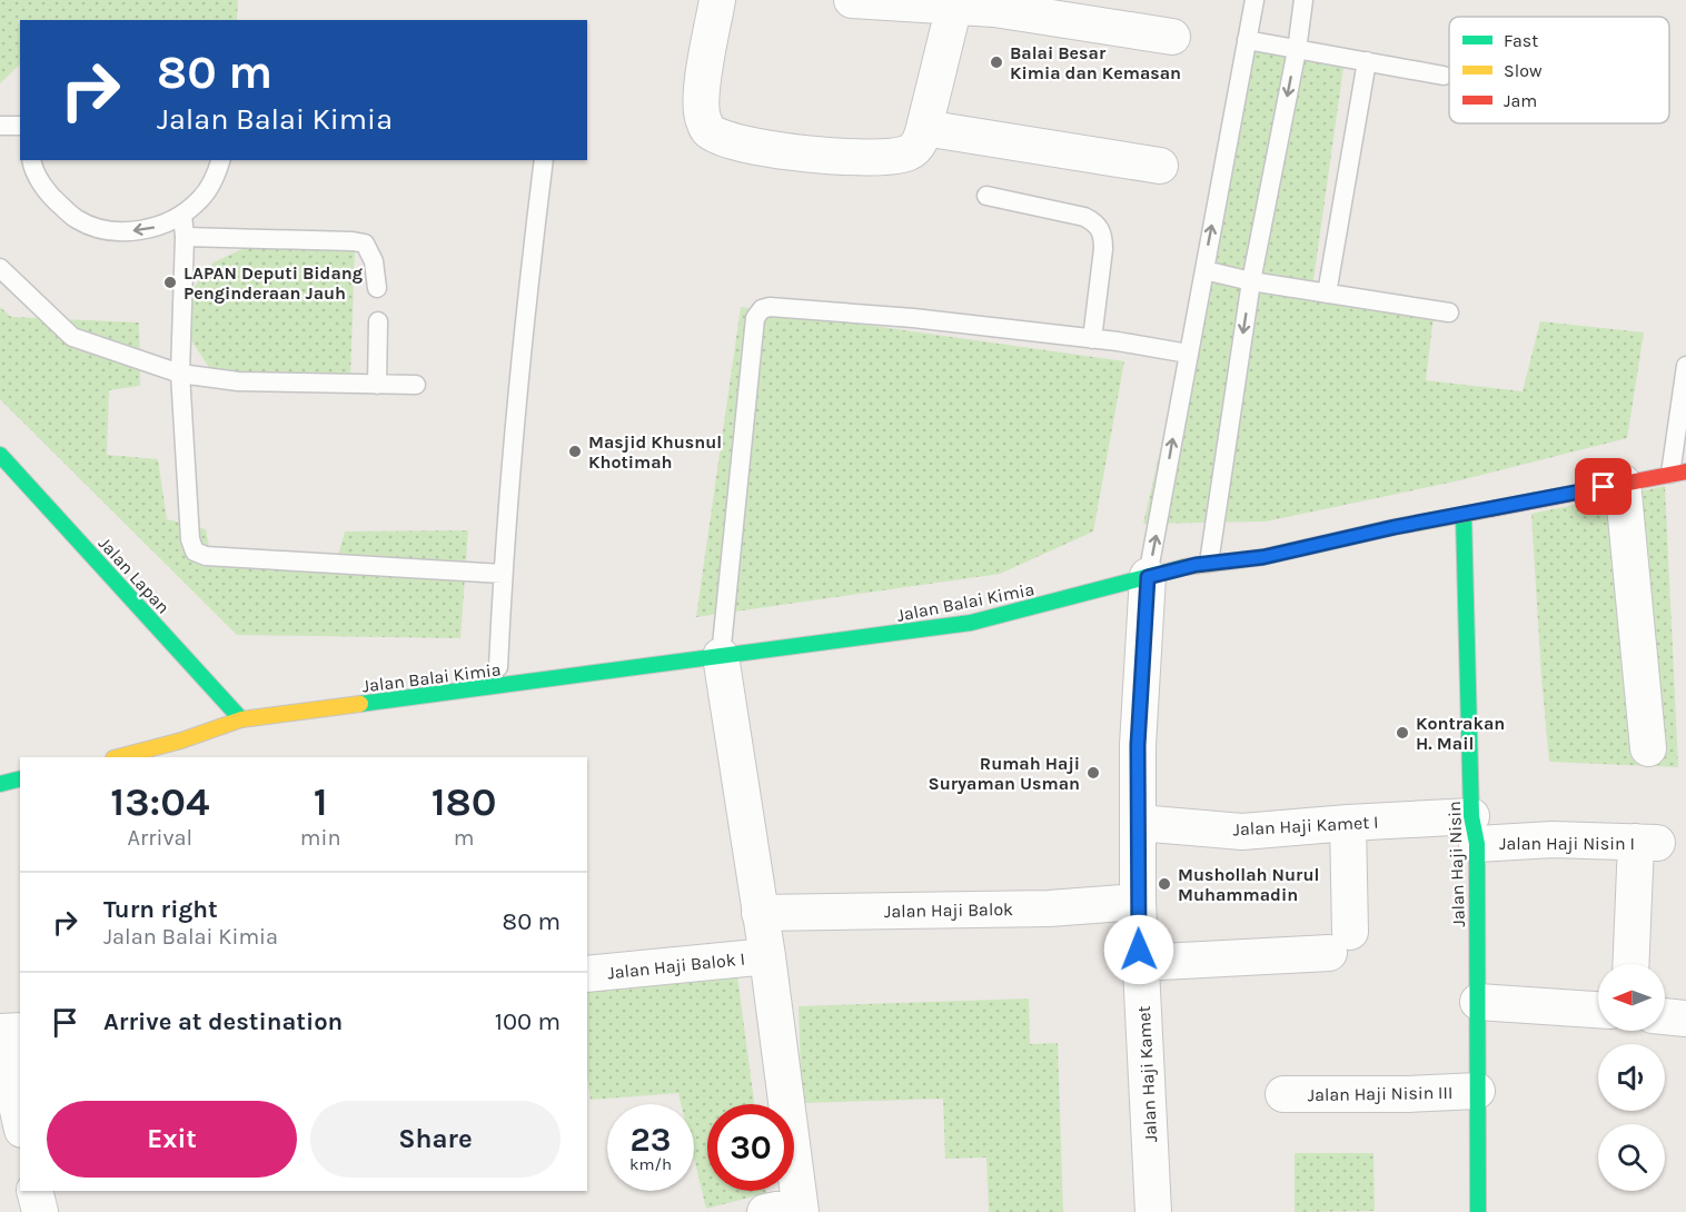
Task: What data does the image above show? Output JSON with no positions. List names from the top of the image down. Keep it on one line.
{"streets":{"street":["Jalan Lapan","Jalan Balai Kimia","Jalan Haji Kamet I","Jalan Haji Nisin I","Jalan Haji Nisin","Jalan Haji Balok","Jalan Haji Balok I","Jalan Haji Kamet","Jalan Haji Nisin III"]},"crossings":[["Jalan Lapan","Jalan Balai Kimia"],["Jalan Balai Kimia","Jalan Haji Nisin"],["Jalan Balai Kimia","Jalan Haji Kamet"],["Jalan Haji Kamet I","Jalan Haji Nisin I"],["Jalan Haji Kamet I","Jalan Haji Nisin"],["Jalan Haji Kamet I","Jalan Haji Kamet"],["Jalan Haji Nisin I","Jalan Haji Nisin"],["Jalan Haji Nisin","Jalan Haji Nisin III"],["Jalan Haji Balok","Jalan Haji Kamet"]],"places":["Balai Besar Kimia dan Kemasan","LAPAN Deputi Bidang Penginderaan Jauh","Masjid Khusnul Khotimah","Kontrakan H. Mail","Rumah Haji Suryaman Usman","Mushollah Nurul Muhammadin"],"legend":["Fast","Slow","Jam"],"north":"left","page":{"turn":["80 m","Jalan Balai Kimia"],"eta":["13:04","Arrival","1","min","180","m"],"list":[{"name":"Turn right","note":"Jalan Balai Kimia","value":"80 m"},{"name":"Arrive at destination","value":"100 m"}],"buttons":["Exit","Share"],"speed":"23 km/h","limit":"30"}}
